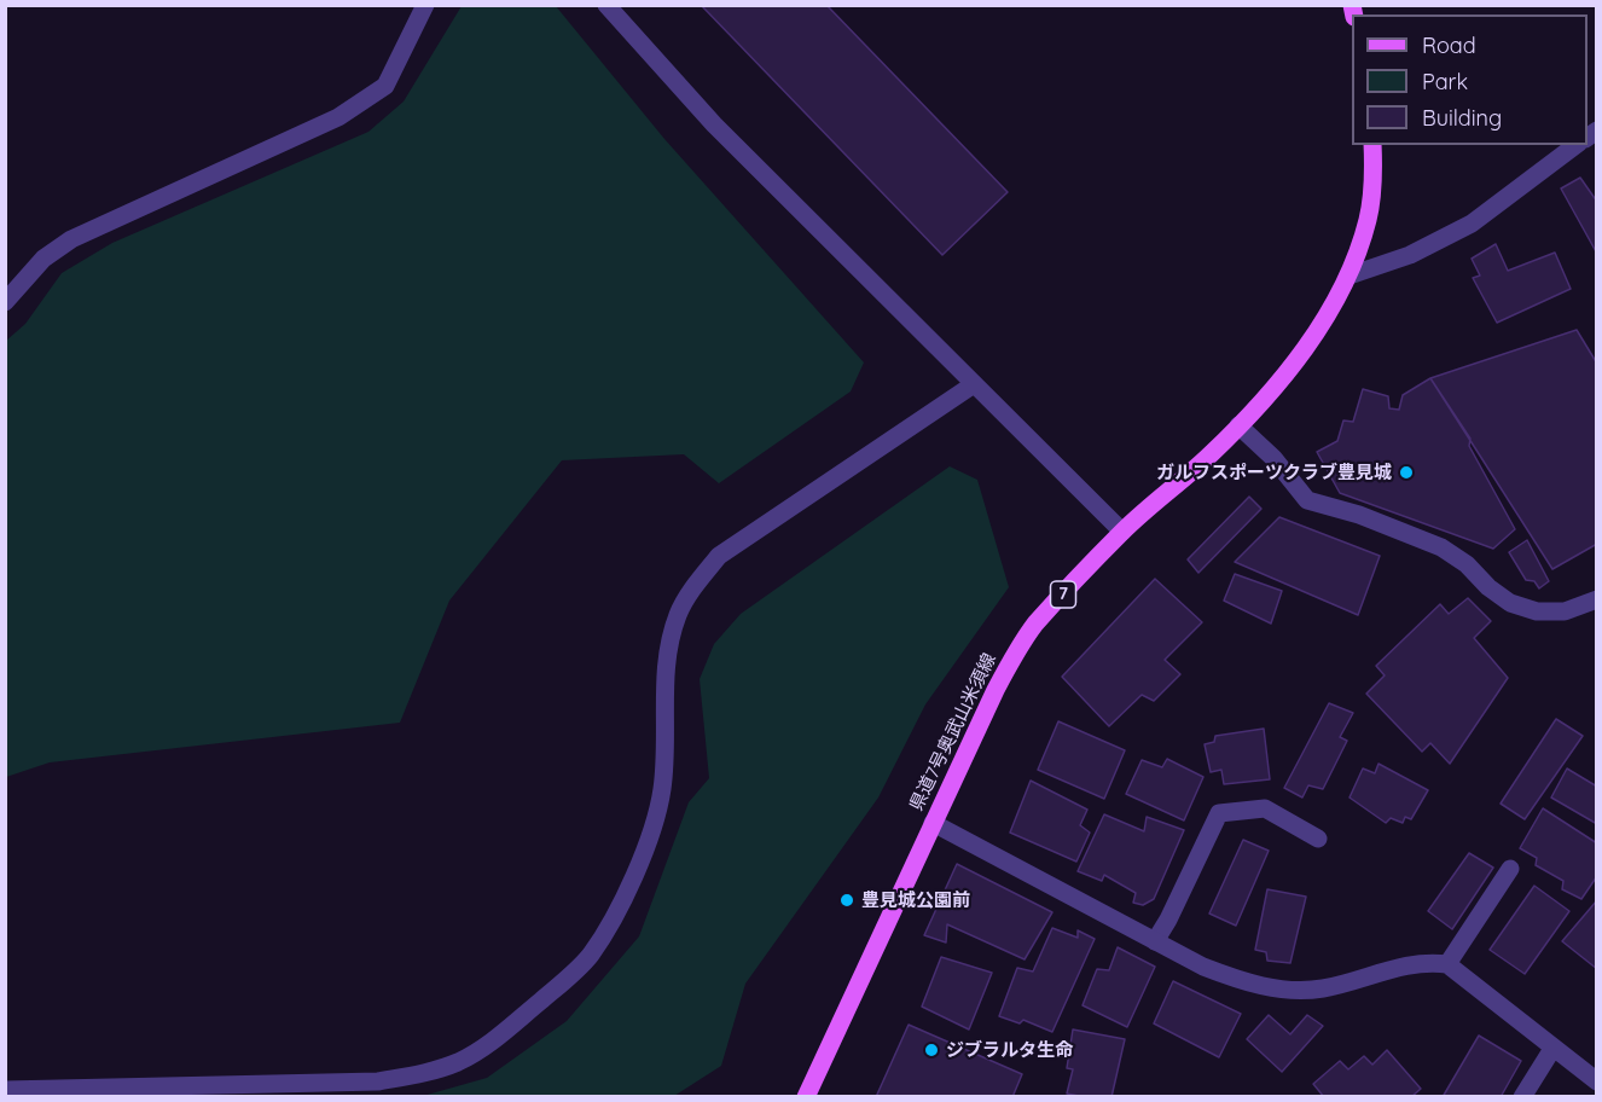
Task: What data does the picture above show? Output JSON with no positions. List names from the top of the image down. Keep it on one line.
{"streets":{"main road":["7","県道7号奥武山米須線"]},"places":["ガルフスポーツクラブ豊見城","豊見城公園前","ジブラルタ生命"],"legend":["Road","Park","Building"]}
